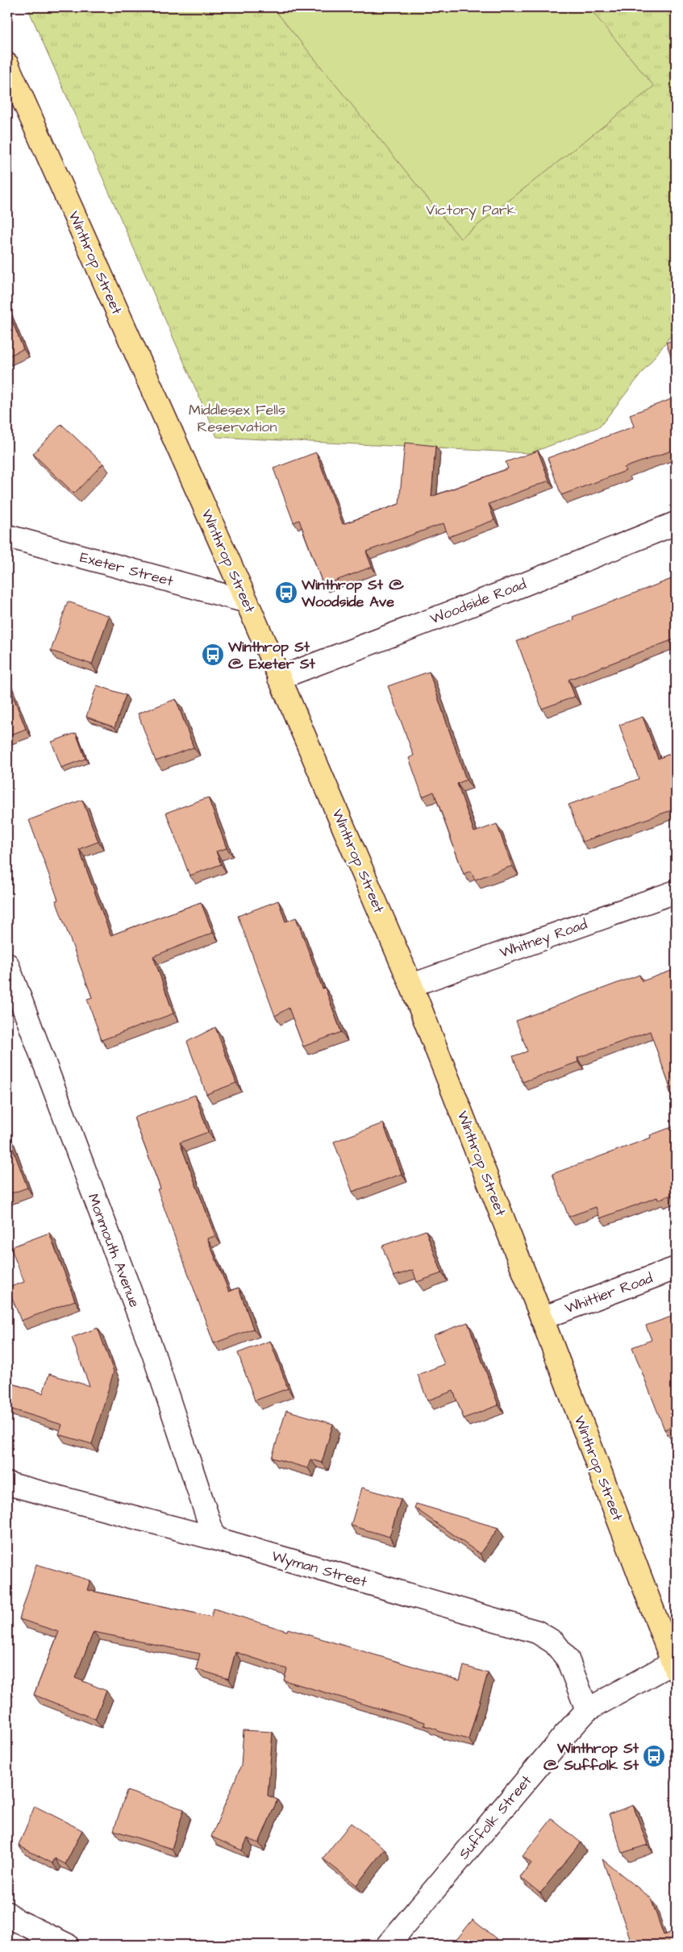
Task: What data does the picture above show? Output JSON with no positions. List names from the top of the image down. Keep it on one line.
{"streets":{"main road":["Winthrop Street"],"street":["Exeter Street","Woodside Road","Whitney Road","Monmouth Avenue","Whittier Road","Wyman Street","Suffolk Street"]},"crossings":[["Winthrop Street","Exeter Street"],["Winthrop Street","Woodside Road"],["Winthrop Street","Whitney Road"],["Winthrop Street","Whittier Road"],["Winthrop Street","Suffolk Street"],["Monmouth Avenue","Wyman Street"],["Wyman Street","Suffolk Street"]],"parks":["Victory Park","Middlesex Fells Reservation"],"places":{"bus stop":["Winthrop St @ Woodside Ave","Winthrop St @ Exeter St","Winthrop St @ Suffolk St"]}}
